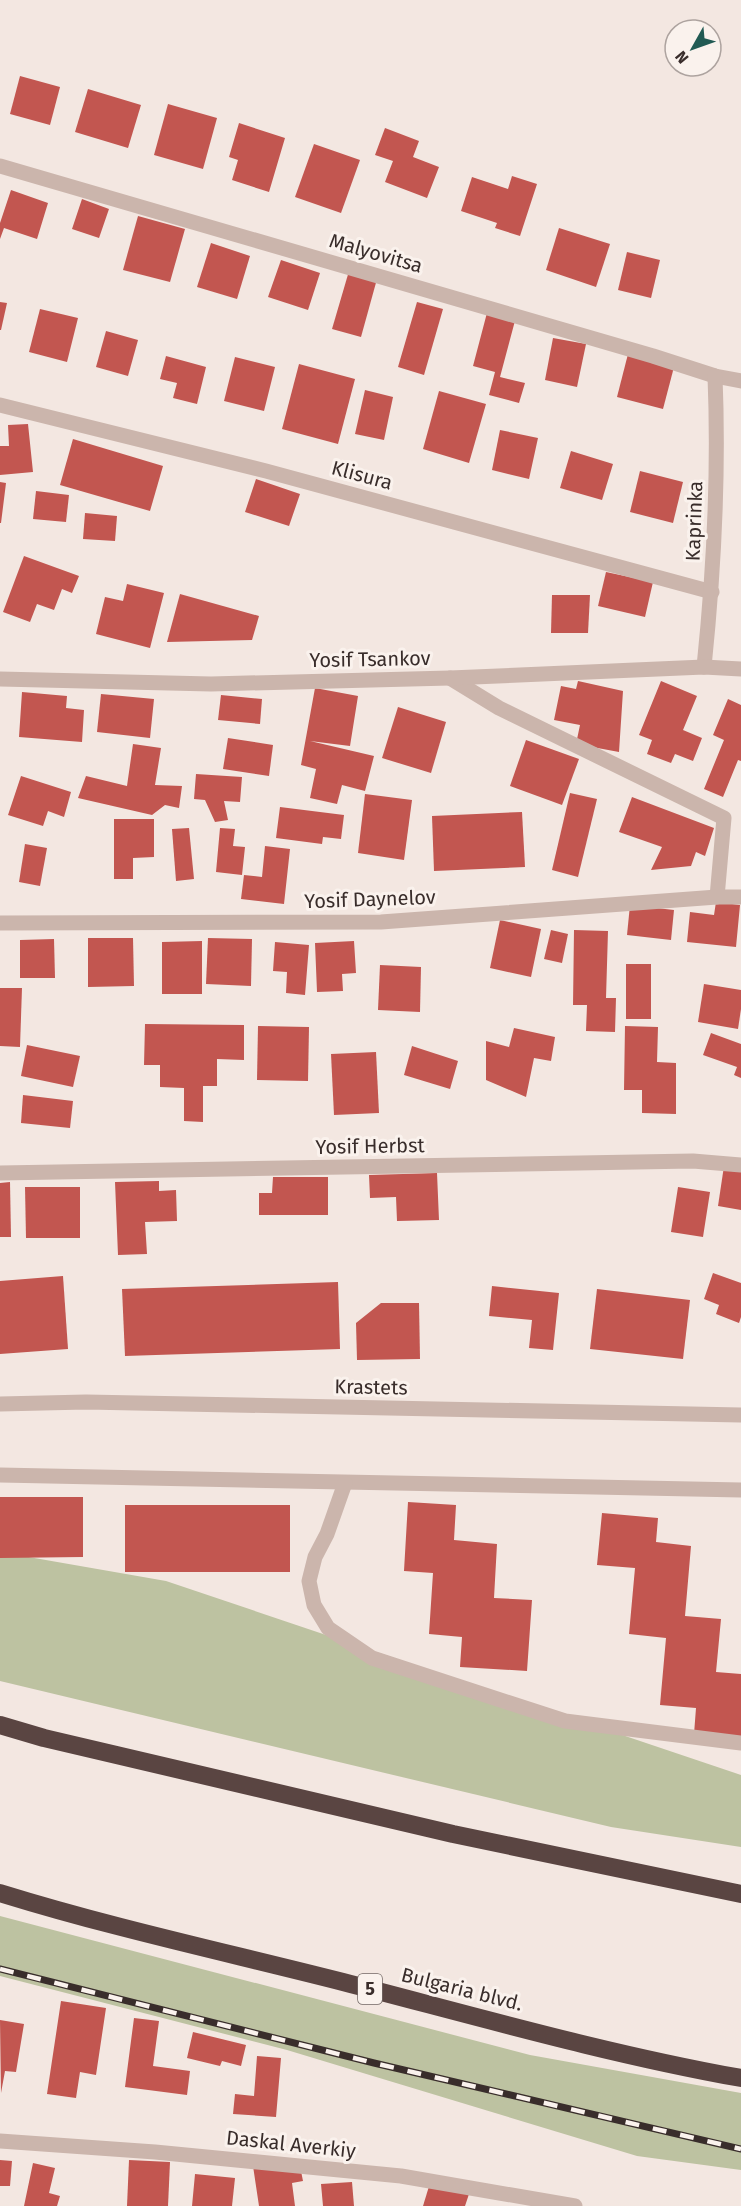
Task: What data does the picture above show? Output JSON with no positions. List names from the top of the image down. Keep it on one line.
{"streets":{"highway":["5","Bulgaria blvd."],"street":["Malyovitsa","Klisura","Kaprinka","Yosif Tsankov","Yosif Daynelov","Yosif Herbst","Krastets","Daskal Averkiy"]},"crossings":[["Malyovitsa","Kaprinka"],["Klisura","Kaprinka"],["Kaprinka","Yosif Tsankov"]],"north":"bottom left"}
